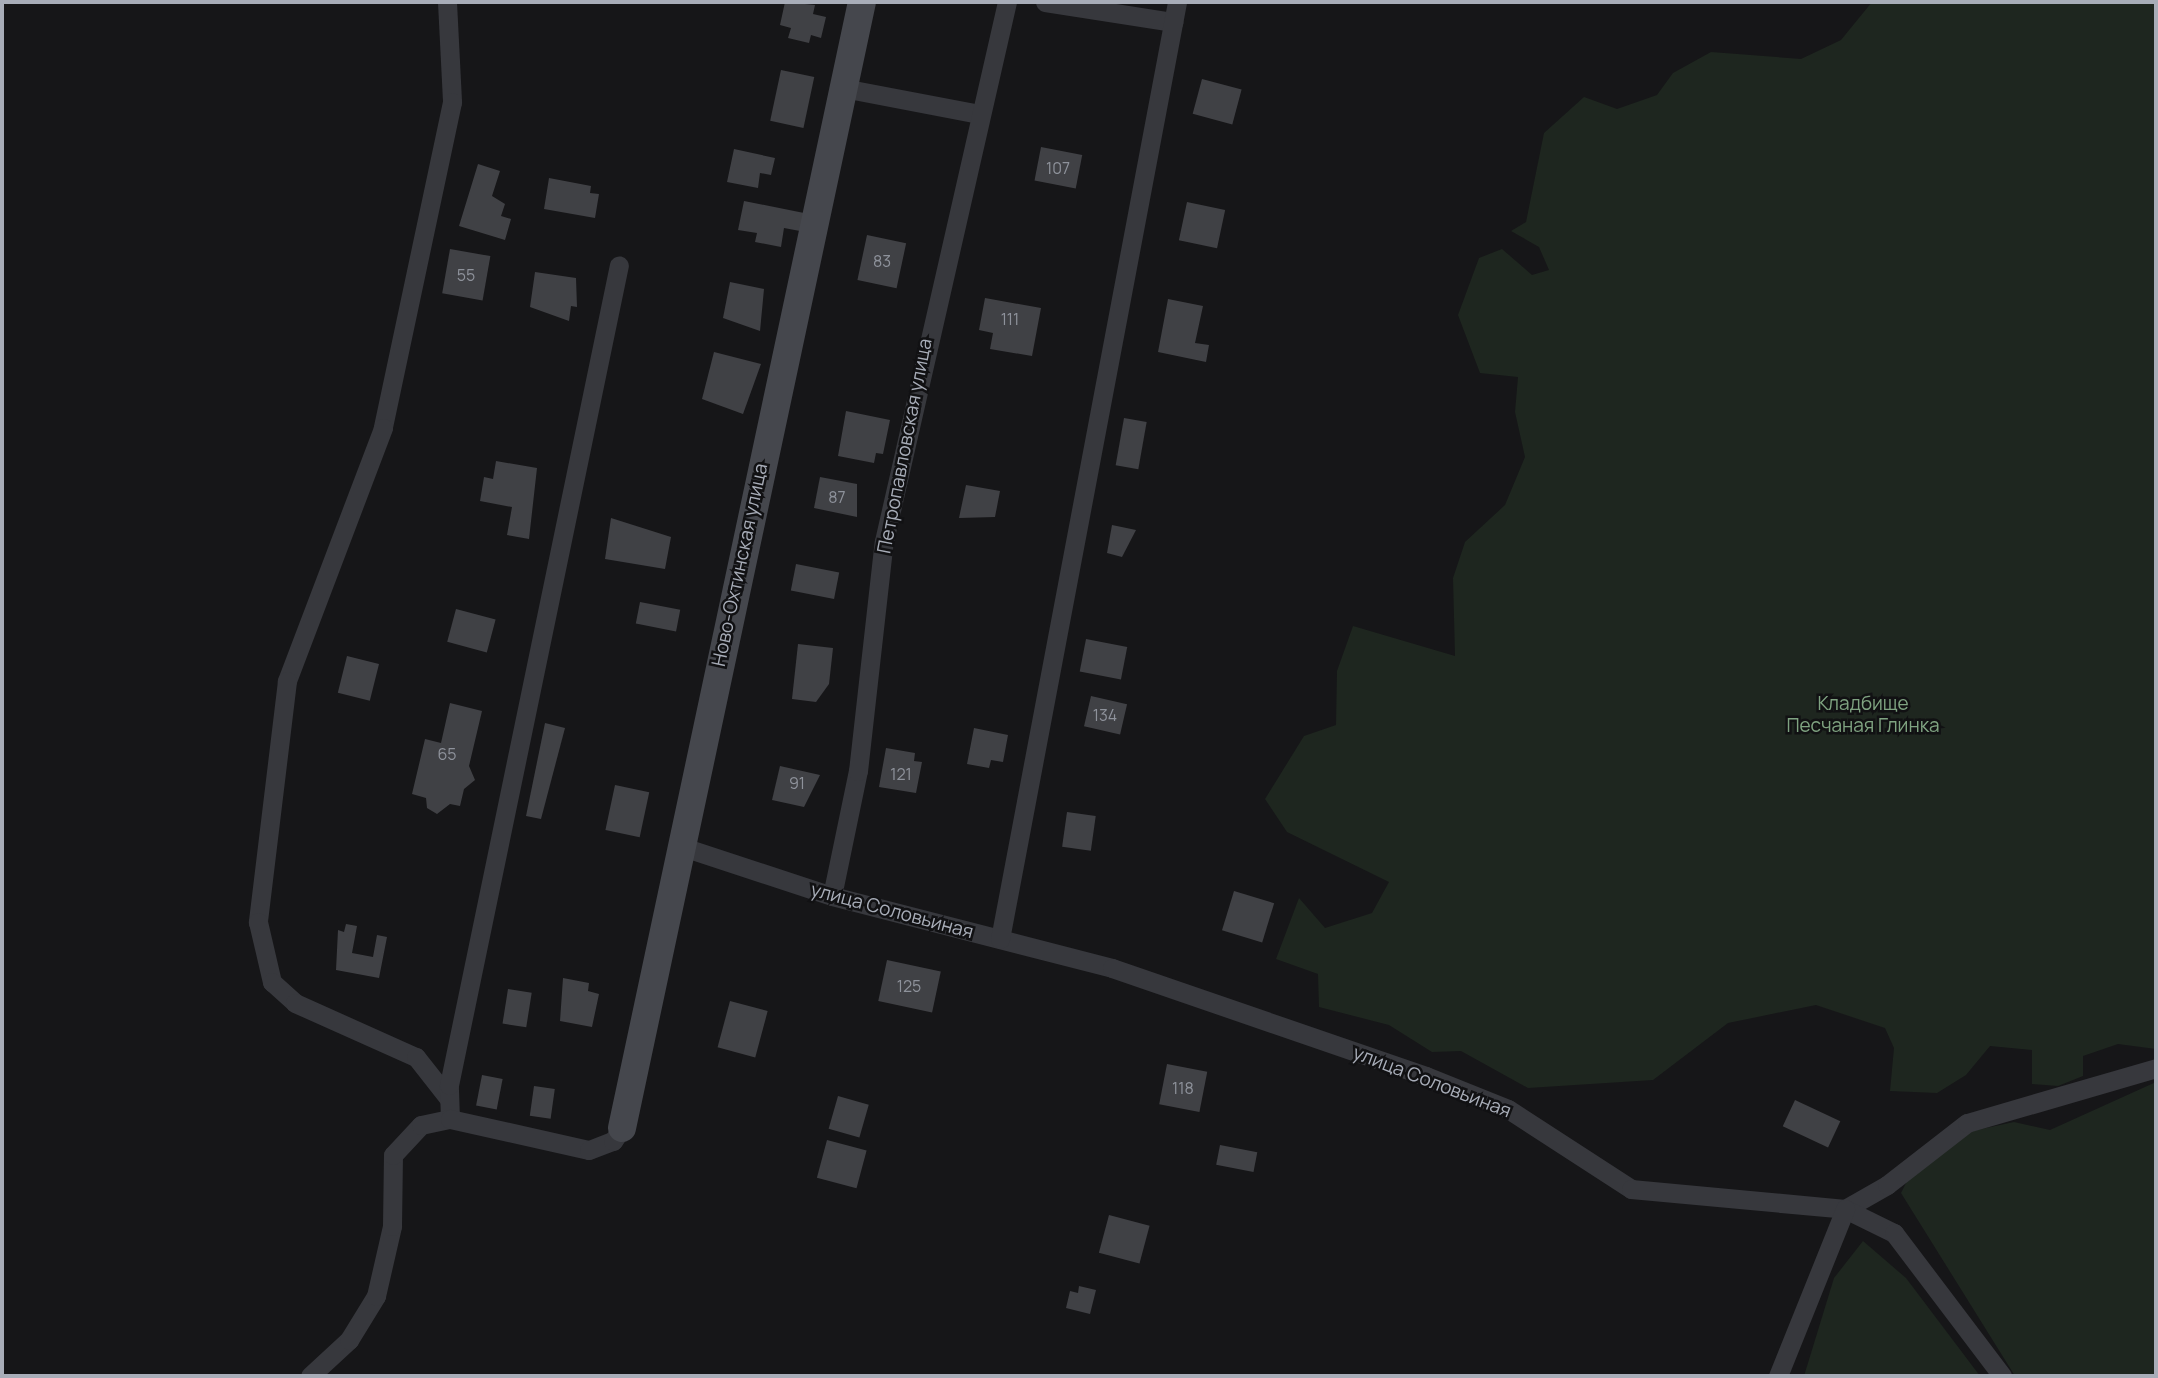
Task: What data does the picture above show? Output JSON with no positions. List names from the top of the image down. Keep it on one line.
{"streets":{"street":["Петропавловская улица","Ново-Охтинская улица","улица Соловьиная"]},"crossings":[["Петропавловская улица","улица Соловьиная"],["Ново-Охтинская улица","улица Соловьиная"]],"parks":["Кладбище Песчаная Глинка"],"house_numbers":["107","83","55","111","87","134","65","121","91","125","118"]}
